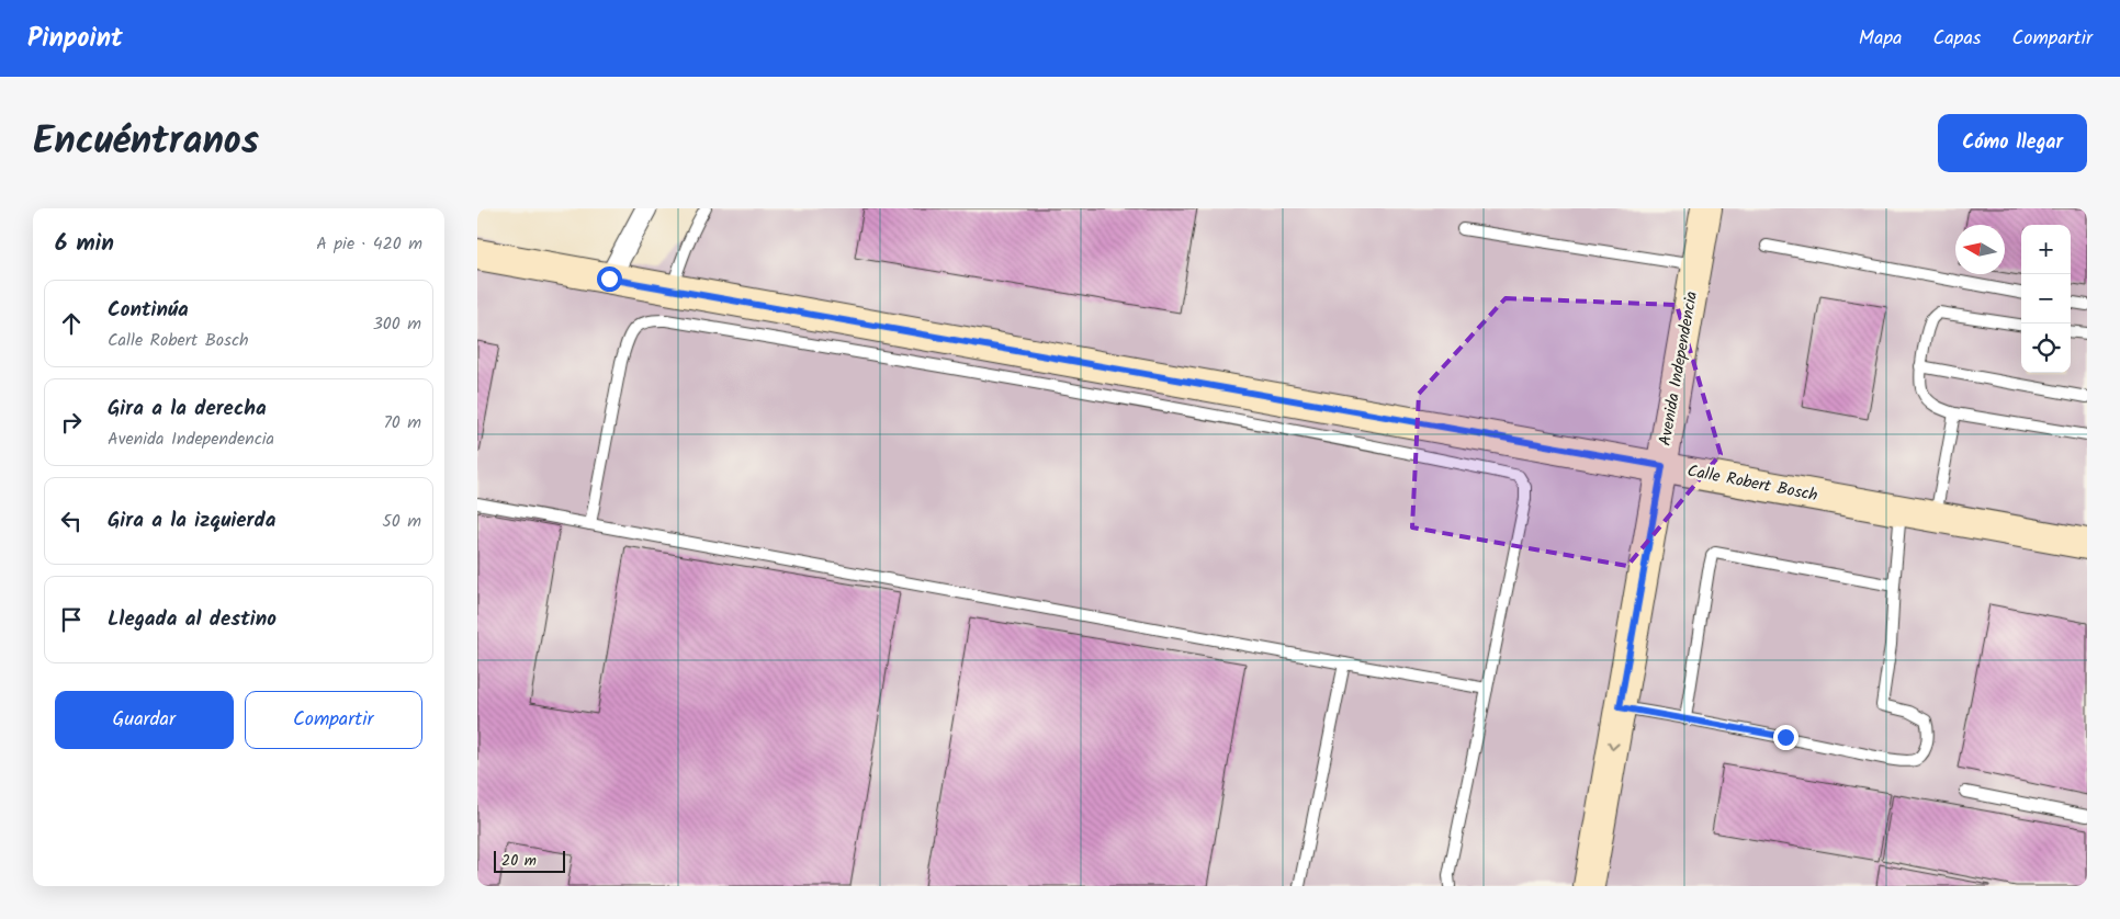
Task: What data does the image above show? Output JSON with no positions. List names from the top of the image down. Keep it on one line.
{"streets":{"main road":["Avenida Independencia","Calle Robert Bosch"]},"crossings":[["Avenida Independencia","Calle Robert Bosch"]],"scale_bar":"20 m","north":"left","page":{"header":"Pinpoint","nav":["Mapa","Capas","Compartir"],"title":"Encuéntranos","buttons":["Cómo llegar",["Guardar","Compartir"]],"heading":["6 min","A pie · 420 m"],"map_buttons":["+","−"],"list":[["Continúa","Calle Robert Bosch","300 m"],["Gira a la derecha","Avenida Independencia","70 m"],["Gira a la izquierda","50 m"],"Llegada al destino"],"scale":"20 m"}}
